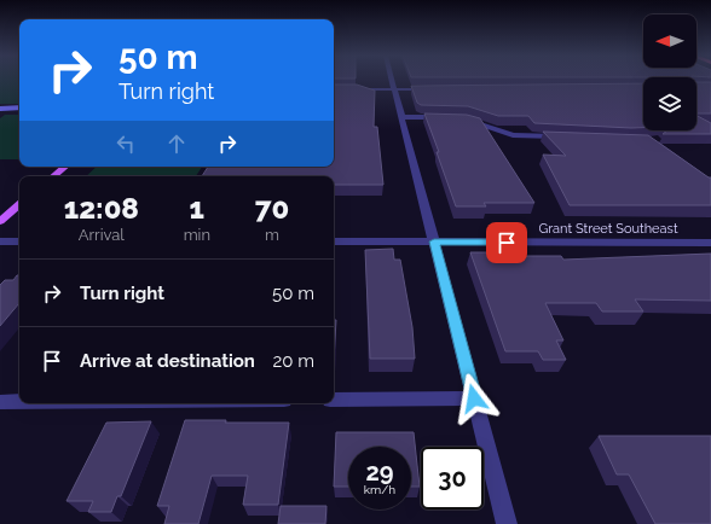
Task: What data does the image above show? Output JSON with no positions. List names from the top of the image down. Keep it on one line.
{"streets":{"street":["Grant Street Southeast"]},"north":"left","page":{"turn":["50 m","Turn right"],"eta":["12:08","Arrival","1","min","70","m"],"list":[{"name":"Turn right","value":"50 m"},{"name":"Arrive at destination","value":"20 m"}],"speed":"29 km/h","limit":"30"}}
